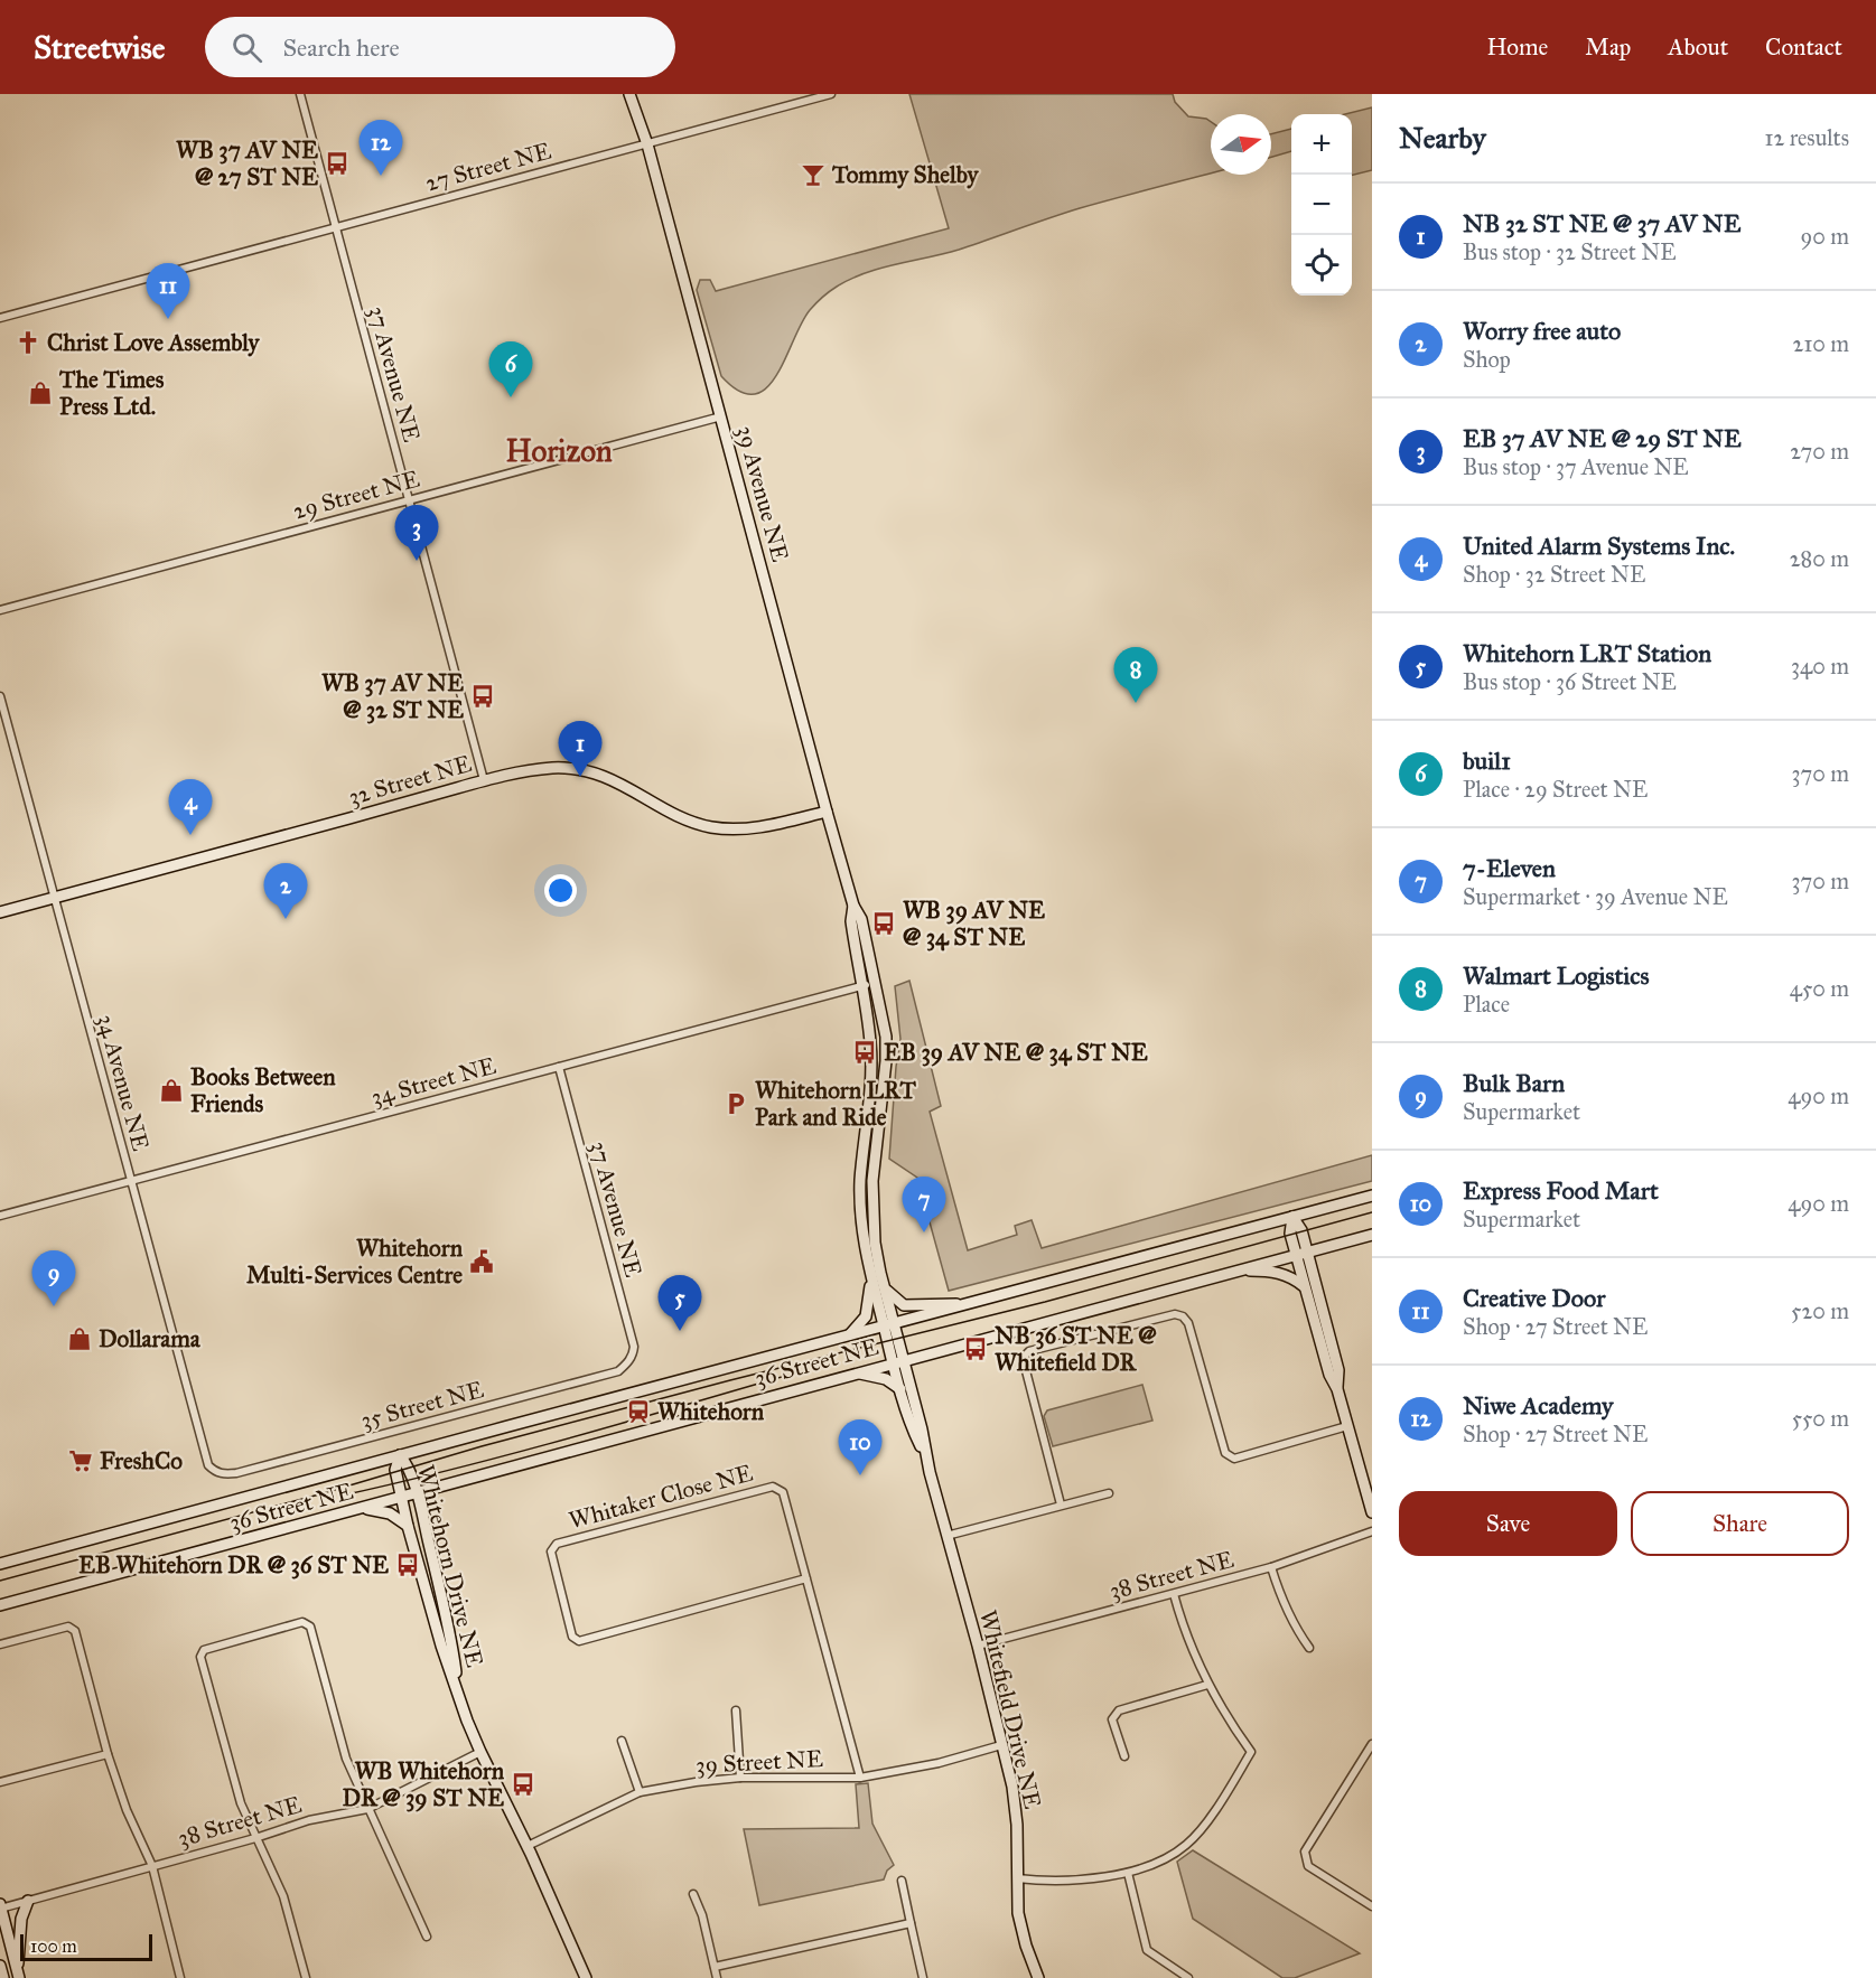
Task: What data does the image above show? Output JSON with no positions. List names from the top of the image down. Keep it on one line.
{"streets":{"street":["27 Street NE","37 Avenue NE","39 Avenue NE","29 Street NE","32 Street NE","34 Street NE","34 Avenue NE","36 Street NE","35 Street NE","Whitaker Close NE","Whitehorn Drive NE","38 Street NE","Whitefield Drive NE","39 Street NE"]},"crossings":[["27 Street NE","37 Avenue NE"],["27 Street NE","39 Avenue NE"],["37 Avenue NE","29 Street NE"],["37 Avenue NE","32 Street NE"],["37 Avenue NE","34 Street NE"],["37 Avenue NE","35 Street NE"],["39 Avenue NE","29 Street NE"],["39 Avenue NE","32 Street NE"],["39 Avenue NE","34 Street NE"],["39 Avenue NE","36 Street NE"],["39 Avenue NE","Whitefield Drive NE"],["32 Street NE","34 Avenue NE"],["34 Street NE","34 Avenue NE"],["34 Avenue NE","35 Street NE"],["36 Street NE","Whitehorn Drive NE"],["36 Street NE","Whitefield Drive NE"],["Whitaker Close NE","39 Street NE"],["Whitehorn Drive NE","38 Street NE"],["Whitehorn Drive NE","39 Street NE"],["38 Street NE","Whitefield Drive NE"],["Whitefield Drive NE","39 Street NE"]],"districts":["Horizon"],"places":{"bus stop":["WB 37 AV NE @ 27 ST NE","WB 37 AV NE @ 32 ST NE","WB 39 AV NE @ 34 ST NE","EB 39 AV NE @ 34 ST NE","NB 36 ST NE @ Whitefield DR","EB Whitehorn DR @ 36 ST NE","WB Whitehorn DR @ 39 ST NE"],"bar":["Tommy Shelby"],"church":["Christ Love Assembly"],"shop":["The Times Press Ltd.","Books Between Friends","Dollarama"],"parking":["Whitehorn LRT Park and Ride"],"public building":["Whitehorn Multi-Services Centre"],"station":["Whitehorn"],"supermarket":["FreshCo"]},"scale_bar":"100 m","north":"right","page":{"header":"Streetwise","search":"Search here","nav":["Home","Map","About","Contact"],"heading":["Nearby","12 results"],"map_buttons":["+","−"],"pins":["12","11","6","3","8","1","4","2","7","9","5","10"],"list":[{"mark":"1","name":"NB 32 ST NE @ 37 AV NE","note":"Bus stop · 32 Street NE","value":"90 m"},{"mark":"2","name":"Worry free auto","note":"Shop","value":"210 m"},{"mark":"3","name":"EB 37 AV NE @ 29 ST NE","note":"Bus stop · 37 Avenue NE","value":"270 m"},{"mark":"4","name":"United Alarm Systems Inc.","note":"Shop · 32 Street NE","value":"280 m"},{"mark":"5","name":"Whitehorn LRT Station","note":"Bus stop · 36 Street NE","value":"340 m"},{"mark":"6","name":"buil1","note":"Place · 29 Street NE","value":"370 m"},{"mark":"7","name":"7-Eleven","note":"Supermarket · 39 Avenue NE","value":"370 m"},{"mark":"8","name":"Walmart Logistics","note":"Place","value":"450 m"},{"mark":"9","name":"Bulk Barn","note":"Supermarket","value":"490 m"},{"mark":"10","name":"Express Food Mart","note":"Supermarket","value":"490 m"},{"mark":"11","name":"Creative Door","note":"Shop · 27 Street NE","value":"520 m"},{"mark":"12","name":"Niwe Academy","note":"Shop · 27 Street NE","value":"550 m"}],"buttons":["Save","Share"],"scale":"100 m"}}
